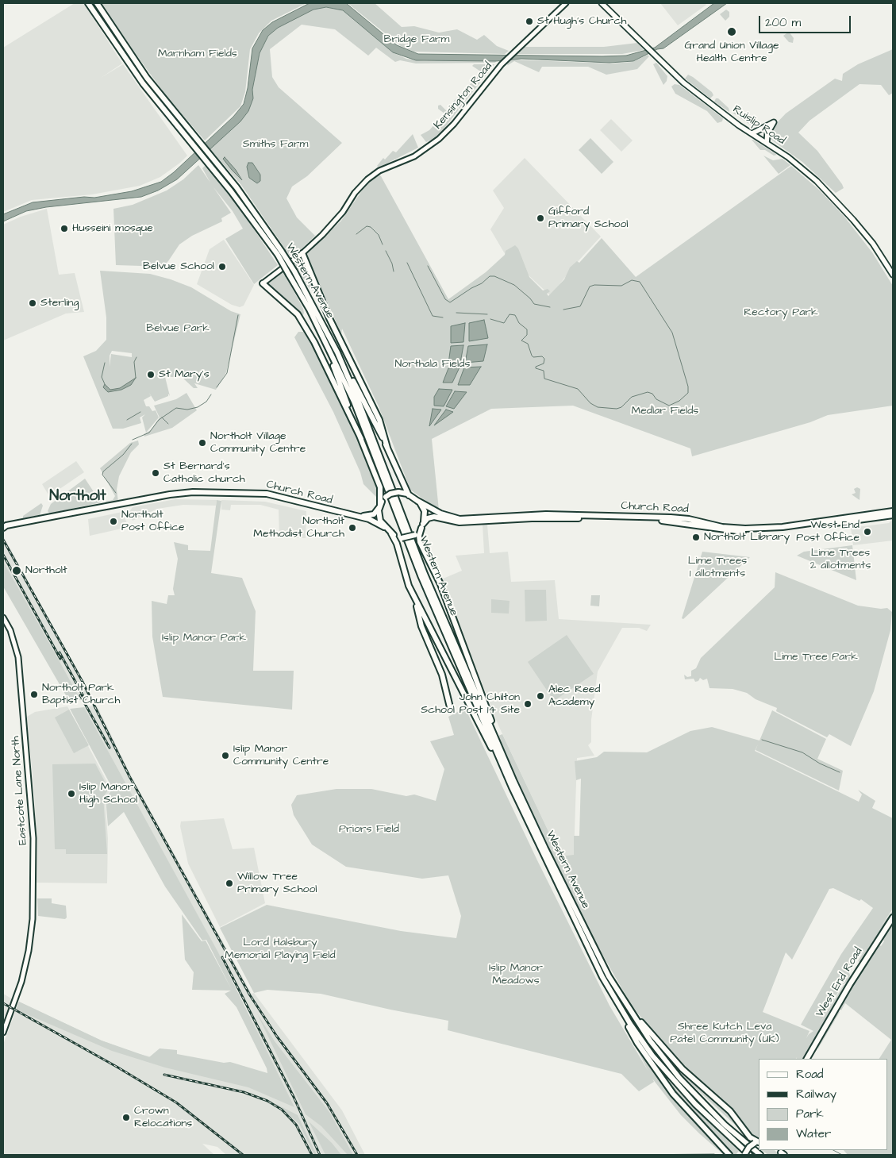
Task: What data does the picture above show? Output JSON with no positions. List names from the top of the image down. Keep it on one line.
{"streets":{"main road":["Ruislip Road","Western Avenue","Church Road","West End Road"],"street":["Kensington Road","Eastcote Lane North"]},"districts":["Northolt"],"parks":["Bridge Farm","Marnham Fields","Smiths Farm","Rectory Park","Belvue Park","Northala Fields","Medlar Fields","Lime Trees 2 allotments","Lime Trees 1 allotments","Islip Manor Park","Lime Tree Park","Priors Field","Lord Halsbury Memorial Playing Field","Islip Manor Meadows","Shree Kutch Leva Patel Community (UK)"],"places":["St Hugh's Church","Grand Union Village Health Centre","Gifford Primary School","Husseini mosque","Belvue School","Sterling","St Mary's","Northolt Village Community Centre","St Bernard's Catholic church","Northolt Post Office","Northolt Methodist Church","West End Post Office","Northolt Library","Northolt","Northolt Park Baptist Church","Alec Reed Academy","John Chilton School Post 14 Site","Islip Manor Community Centre","Islip Manor High School","Willow Tree Primary School","Crown Relocations"],"legend":["Road","Railway","Park","Water"],"scale_bar":"200 m"}
